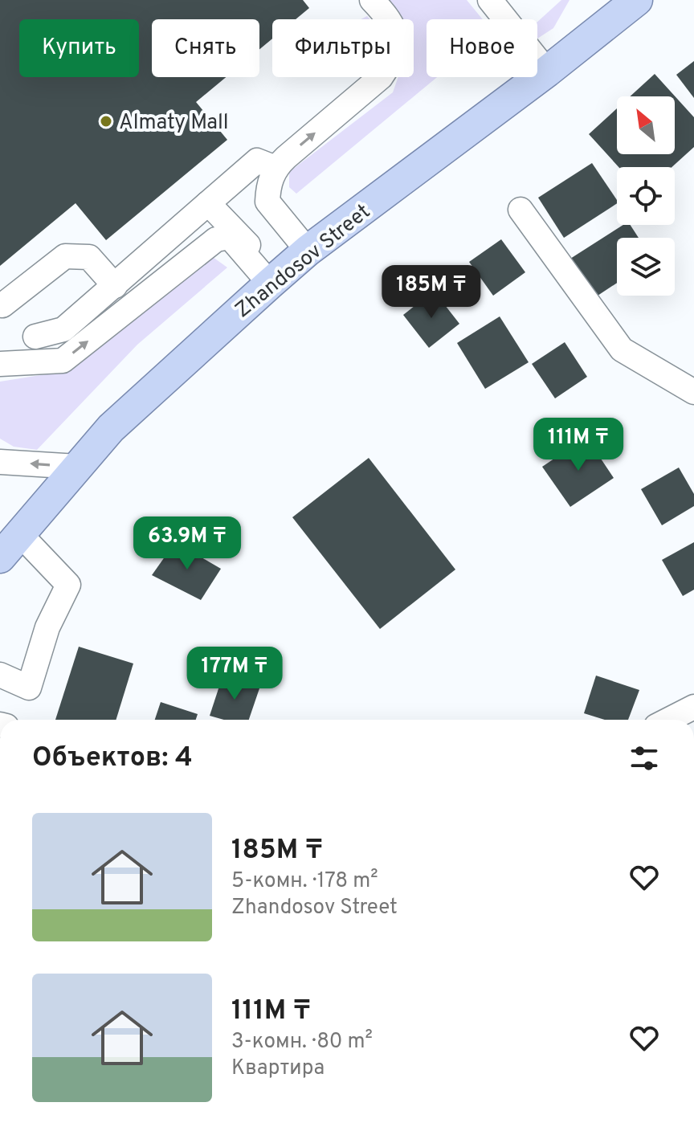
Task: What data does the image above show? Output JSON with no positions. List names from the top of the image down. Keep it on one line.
{"streets":{"main road":["Zhandosov Street"]},"places":["Almaty Mall"],"north":"top left","page":{"chip":["Купить","Снять","Фильтры","Новое"],"price":["185M ₸","111M ₸","63.9M ₸","177M ₸"],"heading":"Объектов: 4","list":[{"name":"185M ₸","note":"5-комн. · 178 m² · Zhandosov Street"},{"name":"111M ₸","note":"3-комн. · 80 m² · Квартира"}]}}
